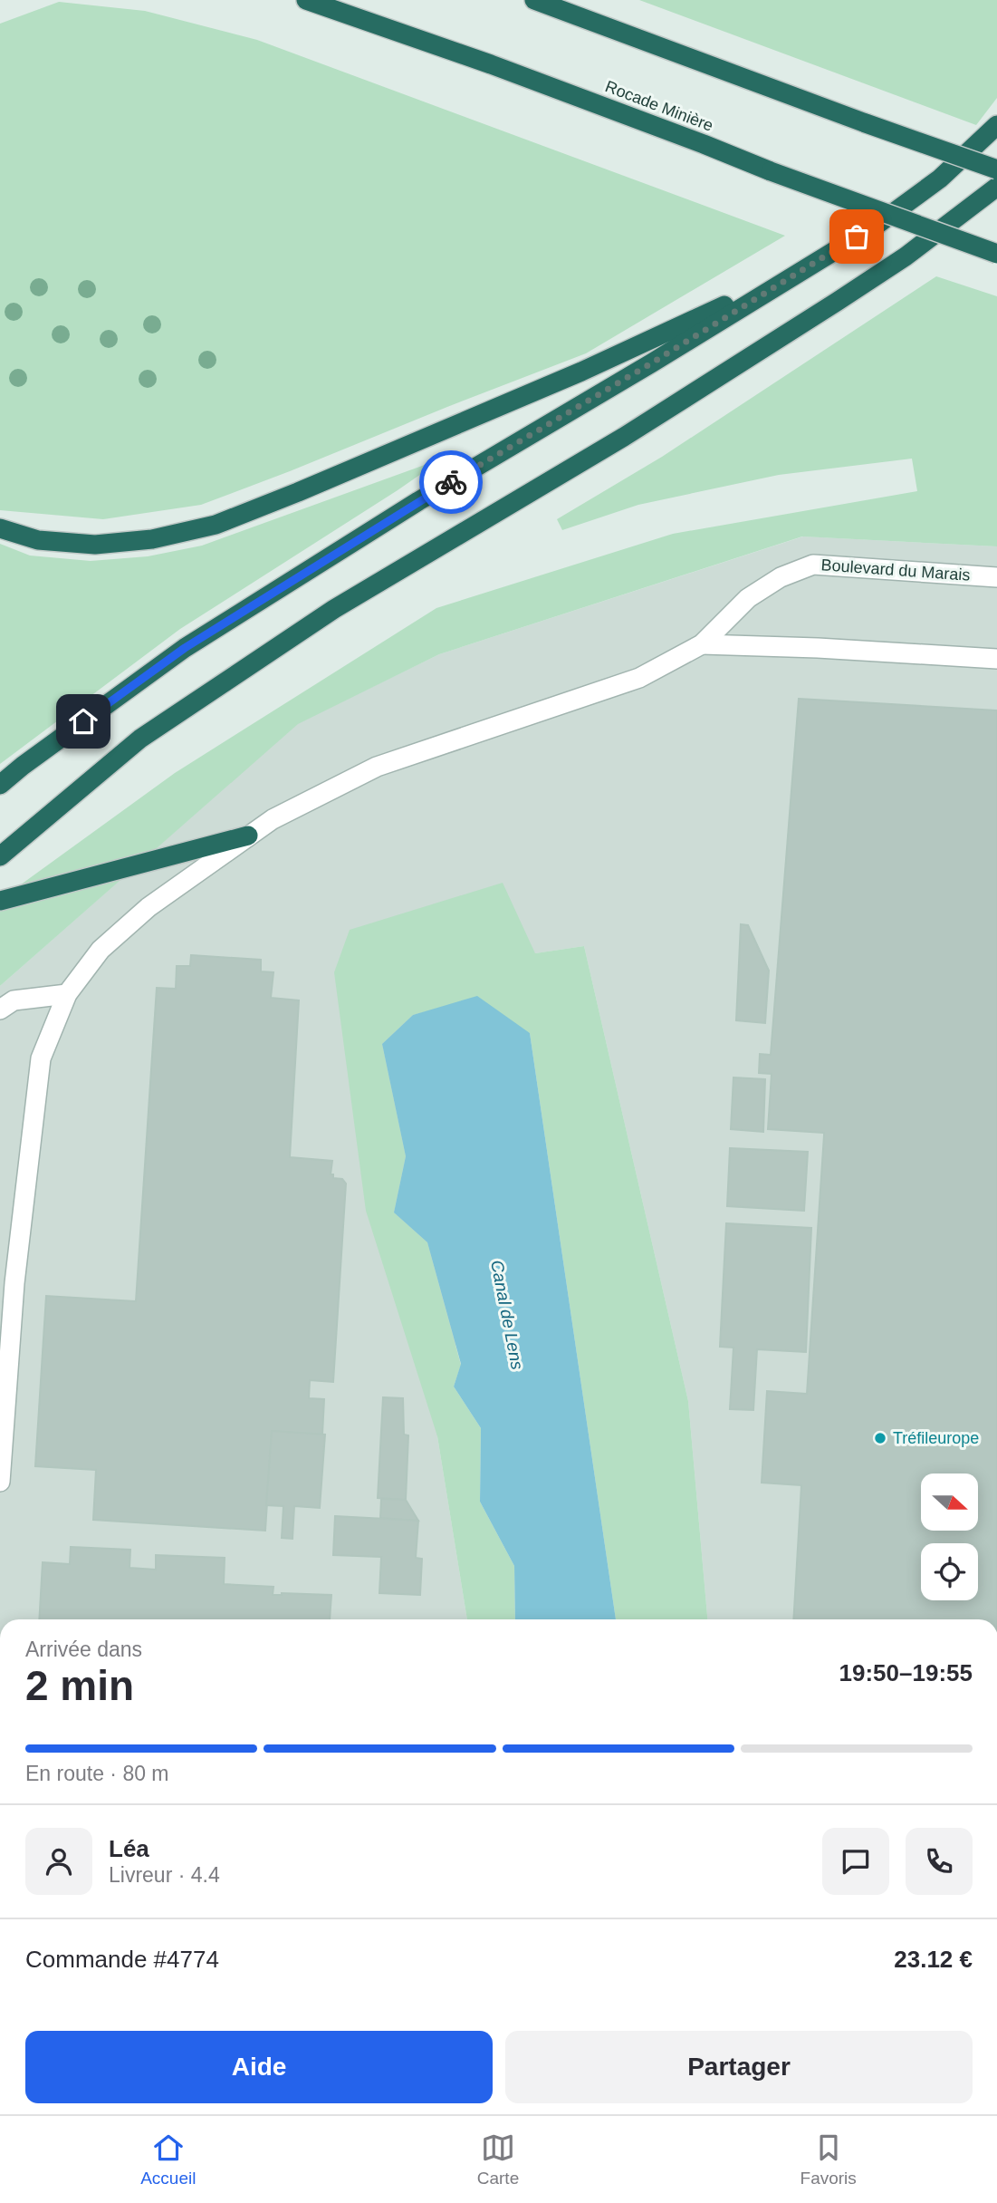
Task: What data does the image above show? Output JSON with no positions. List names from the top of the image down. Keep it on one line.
{"streets":{"highway":["Rocade Minière"],"lane":["Boulevard du Marais"]},"water":["Canal de Lens"],"places":["Tréfileurope"],"north":"right","page":{"heading":["2 min","Arrivée dans","19:50–19:55"],"panel":["Léa","Livreur · 4.4","Commande #4774","23.12 €"],"bar":"En route · 80 m","buttons":["Aide","Partager"],"tabs":["Accueil","Carte","Favoris"]}}
